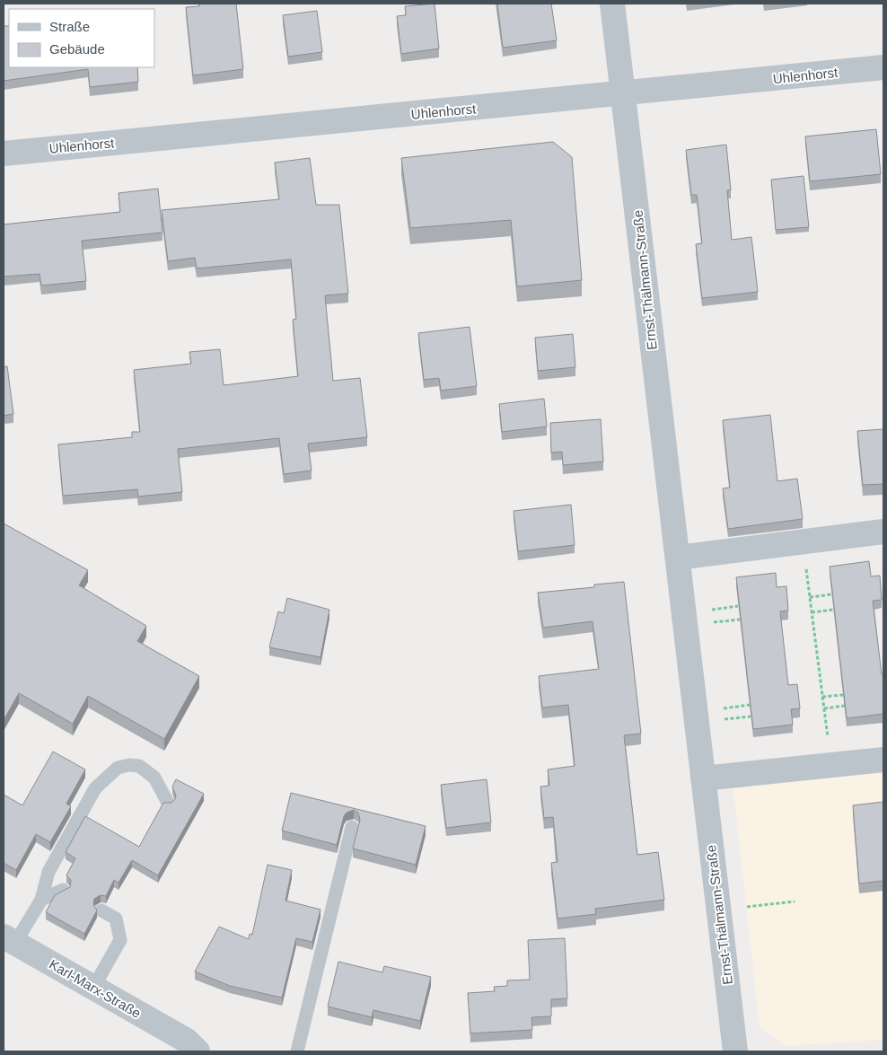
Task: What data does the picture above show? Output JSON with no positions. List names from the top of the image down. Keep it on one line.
{"streets":{"street":["Uhlenhorst","Ernst-Thälmann-Straße","Karl-Marx-Straße"]},"crossings":[["Uhlenhorst","Ernst-Thälmann-Straße"]],"legend":["Straße","Gebäude"]}
